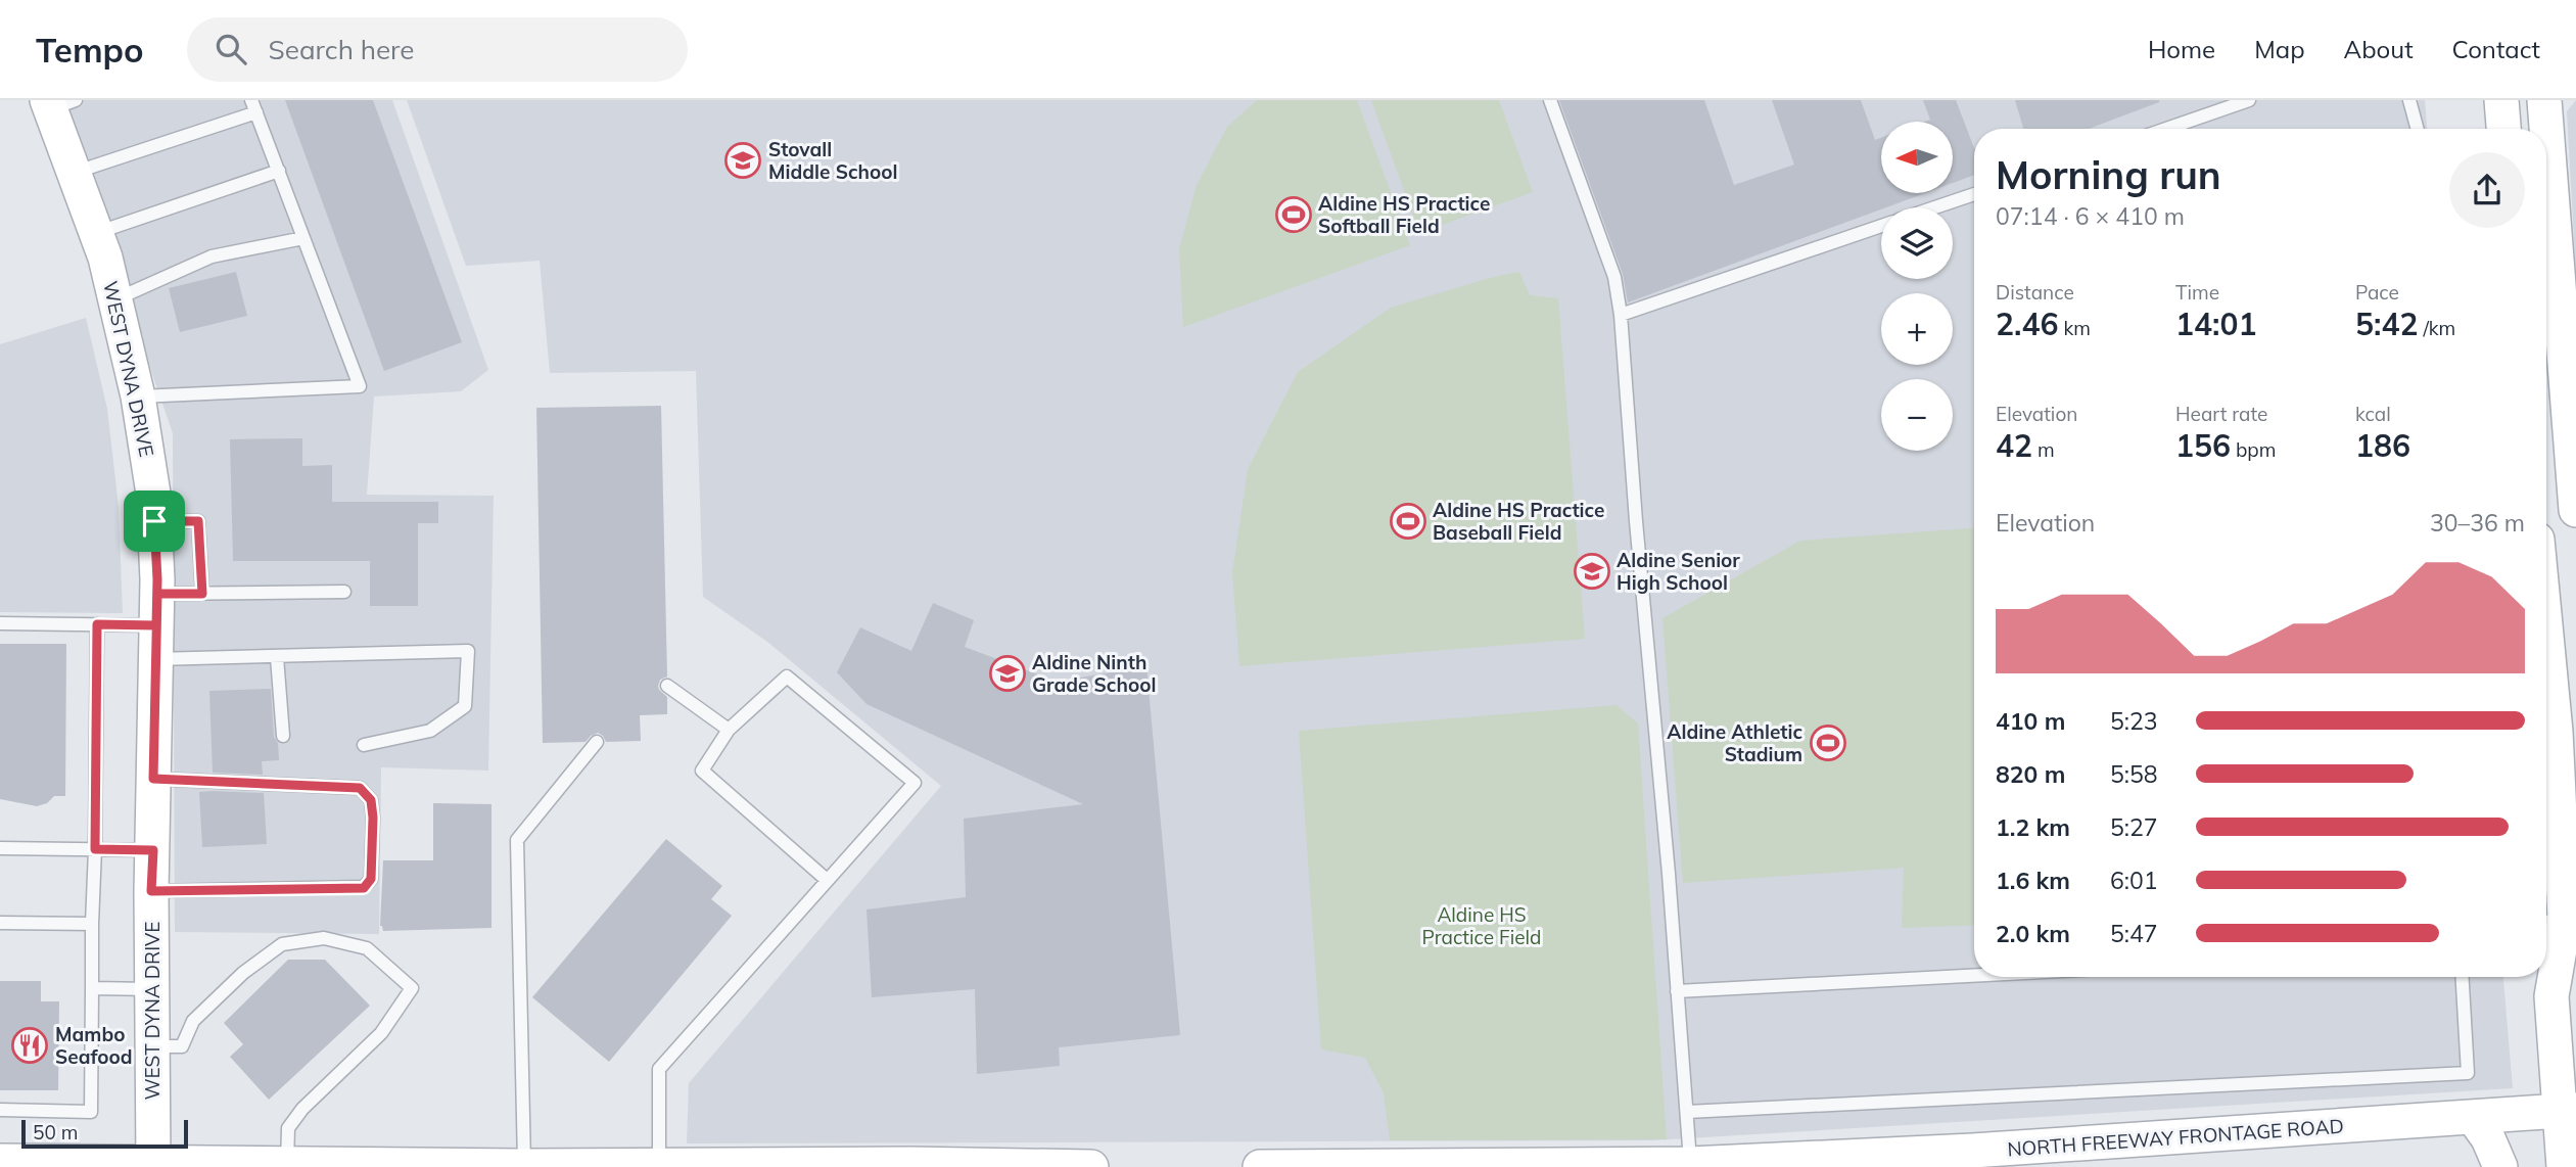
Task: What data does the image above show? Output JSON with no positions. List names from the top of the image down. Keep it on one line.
{"streets":{"main road":["WEST DYNA DRIVE","NORTH FREEWAY FRONTAGE ROAD"]},"parks":["Aldine HS Practice Field"],"places":{"school or university":["Stovall Middle School","Aldine Senior High School","Aldine Ninth Grade School"],"sports":["Aldine HS Practice Softball Field","Aldine HS Practice Baseball Field","Aldine Athletic Stadium"],"restaurant":["Mambo Seafood"]},"scale_bar":"50 m","north":"left","page":{"header":"Tempo","search":"Search here","nav":["Home","Map","About","Contact"],"map_buttons":["+","−"],"heading":["Morning run","07:14 · 6 × 410 m"],"stats":[["Distance","2.46 km"],["Time","14:01"],["Pace","5:42 /km"],["Elevation","42 m"],["Heart rate","156 bpm"],["kcal","186"]],"chart":["Elevation","30–36 m"],"list":[{"name":"410 m","note":"5:23"},{"name":"820 m","note":"5:58"},{"name":"1.2 km","note":"5:27"},{"name":"1.6 km","note":"6:01"},{"name":"2.0 km","note":"5:47"}],"scale":"50 m"}}
